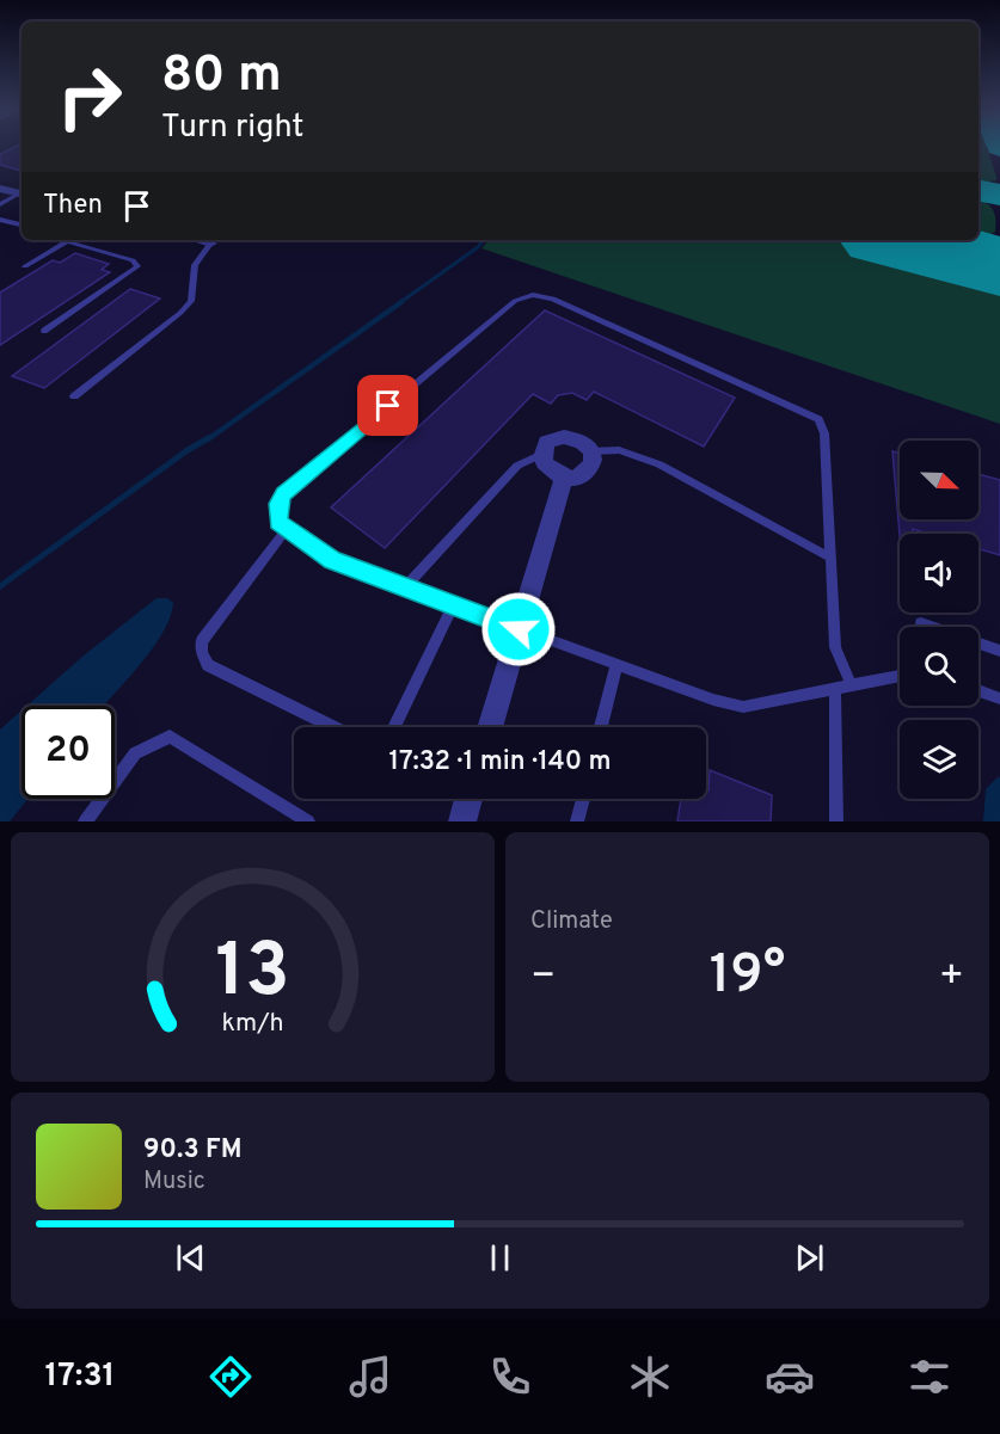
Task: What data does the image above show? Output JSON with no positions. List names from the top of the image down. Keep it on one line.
{"north":"bottom right","page":{"turn":["80 m","Turn right"],"then":"Then","limit":"20","trip":"17:32 · 1 min · 140 m","tile":"Climate","heat":["−","19°","+"],"song":["90.3 FM","Music"],"tabs":"17:31","gauge":["13","km/h"]}}
